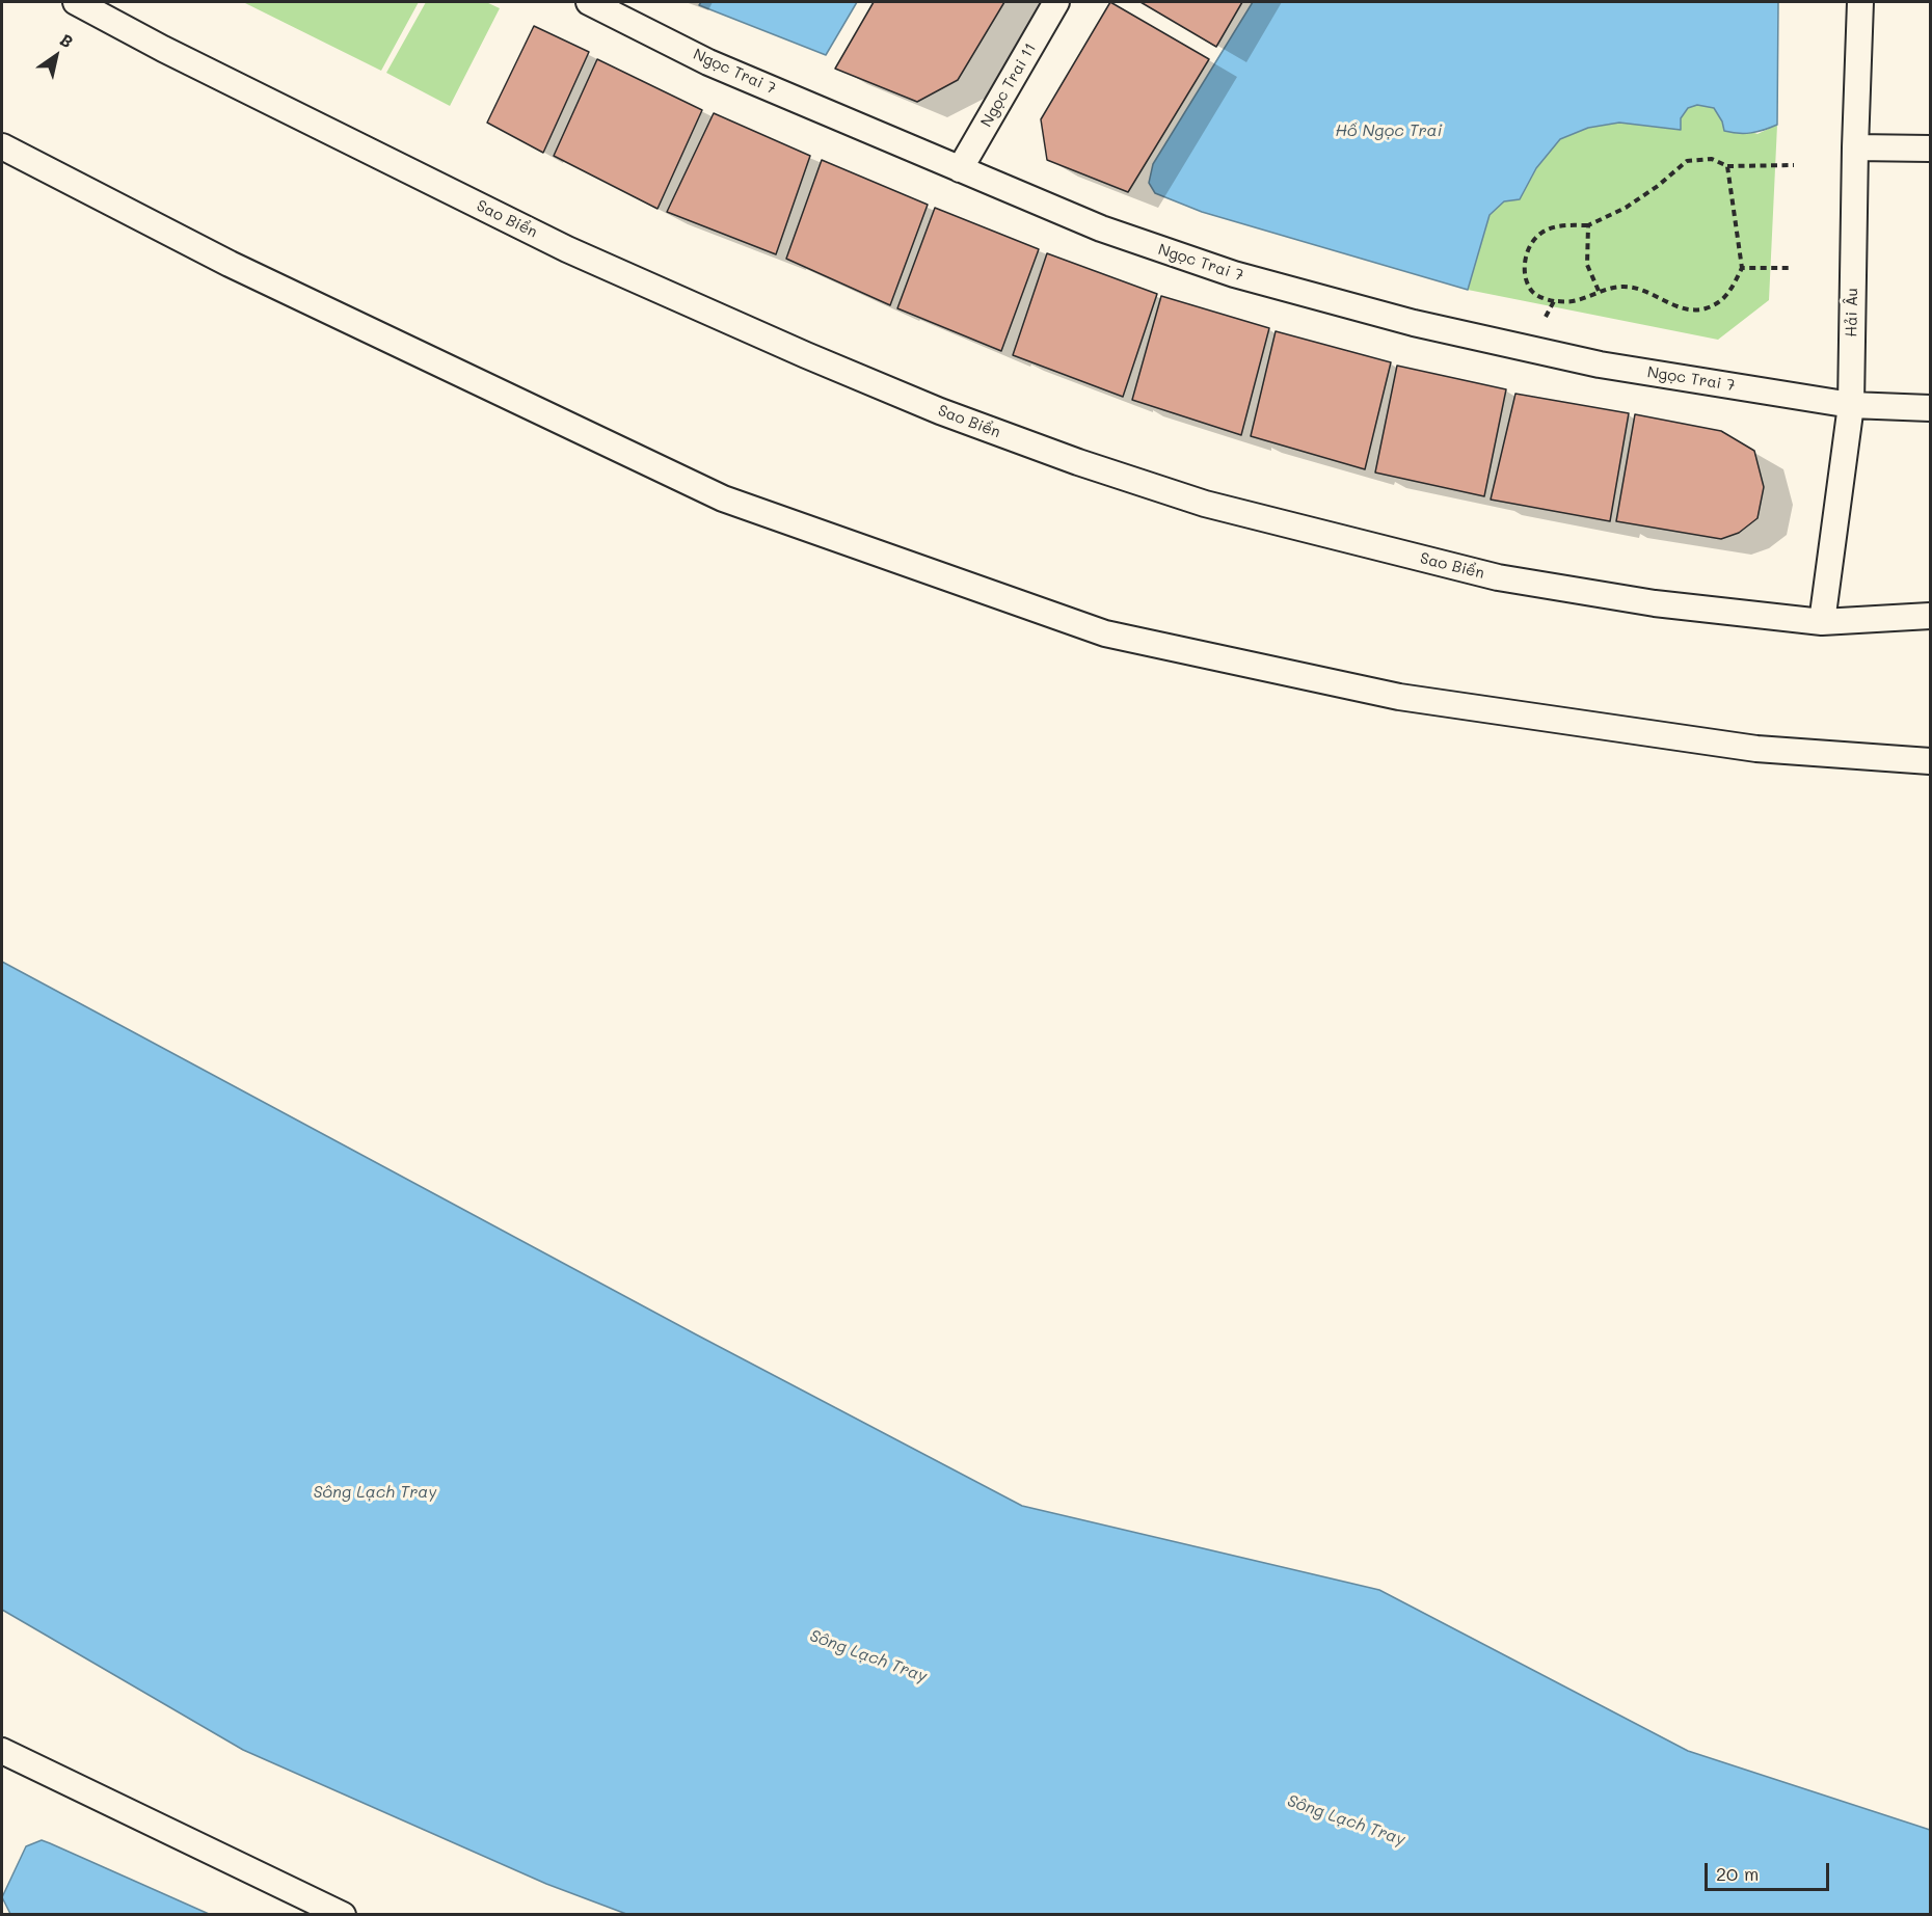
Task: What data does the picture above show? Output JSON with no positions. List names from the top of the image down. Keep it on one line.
{"streets":{"lane":["Ngọc Trai 7","Ngọc Trai 11","Sao Biển","Hải Âu"]},"crossings":[["Ngọc Trai 7","Ngọc Trai 11"],["Ngọc Trai 7","Hải Âu"],["Sao Biển","Hải Âu"]],"water":["Hồ Ngọc Trai","Sông Lạch Tray"],"scale_bar":"20 m","north":"top right"}
